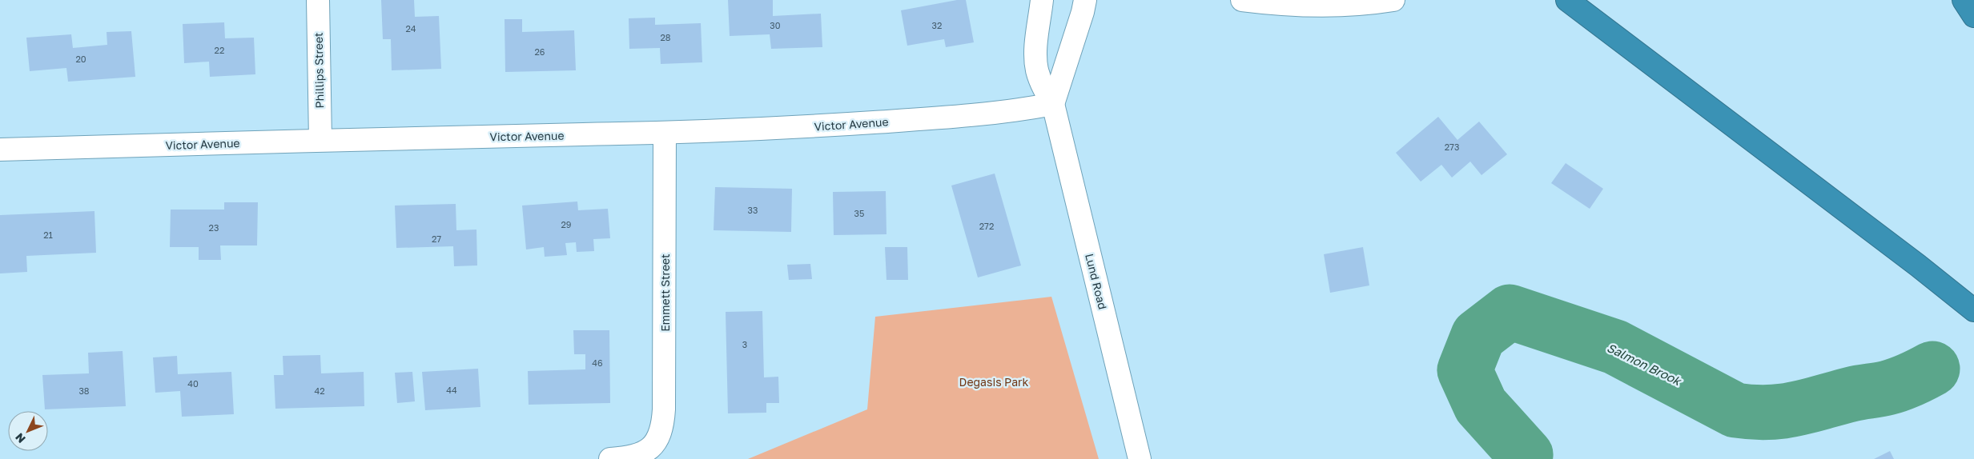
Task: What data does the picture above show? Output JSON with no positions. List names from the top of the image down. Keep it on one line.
{"streets":{"street":["Phillips Street","Victor Avenue","Lund Road","Emmett Street"]},"crossings":[["Phillips Street","Victor Avenue"],["Victor Avenue","Lund Road"],["Victor Avenue","Emmett Street"]],"water":["Salmon Brook"],"parks":["Degasis Park"],"house_numbers":["30","32","24","28","22","26","20","273","33","35","29","272","23","21","27","3","46","40","44","38","42"],"north":"bottom left"}
